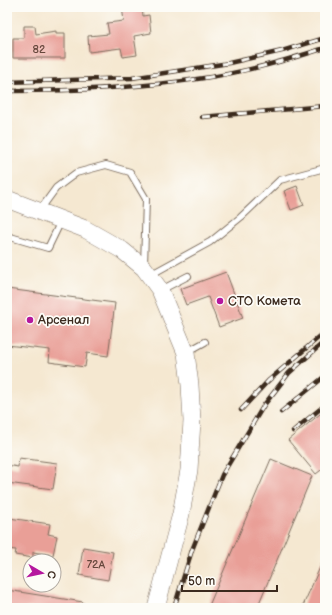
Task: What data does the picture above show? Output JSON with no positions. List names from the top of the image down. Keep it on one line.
{"places":["СТО Комета","Арсенал"],"house_numbers":["82","72А"],"scale_bar":"50 m","north":"right"}
